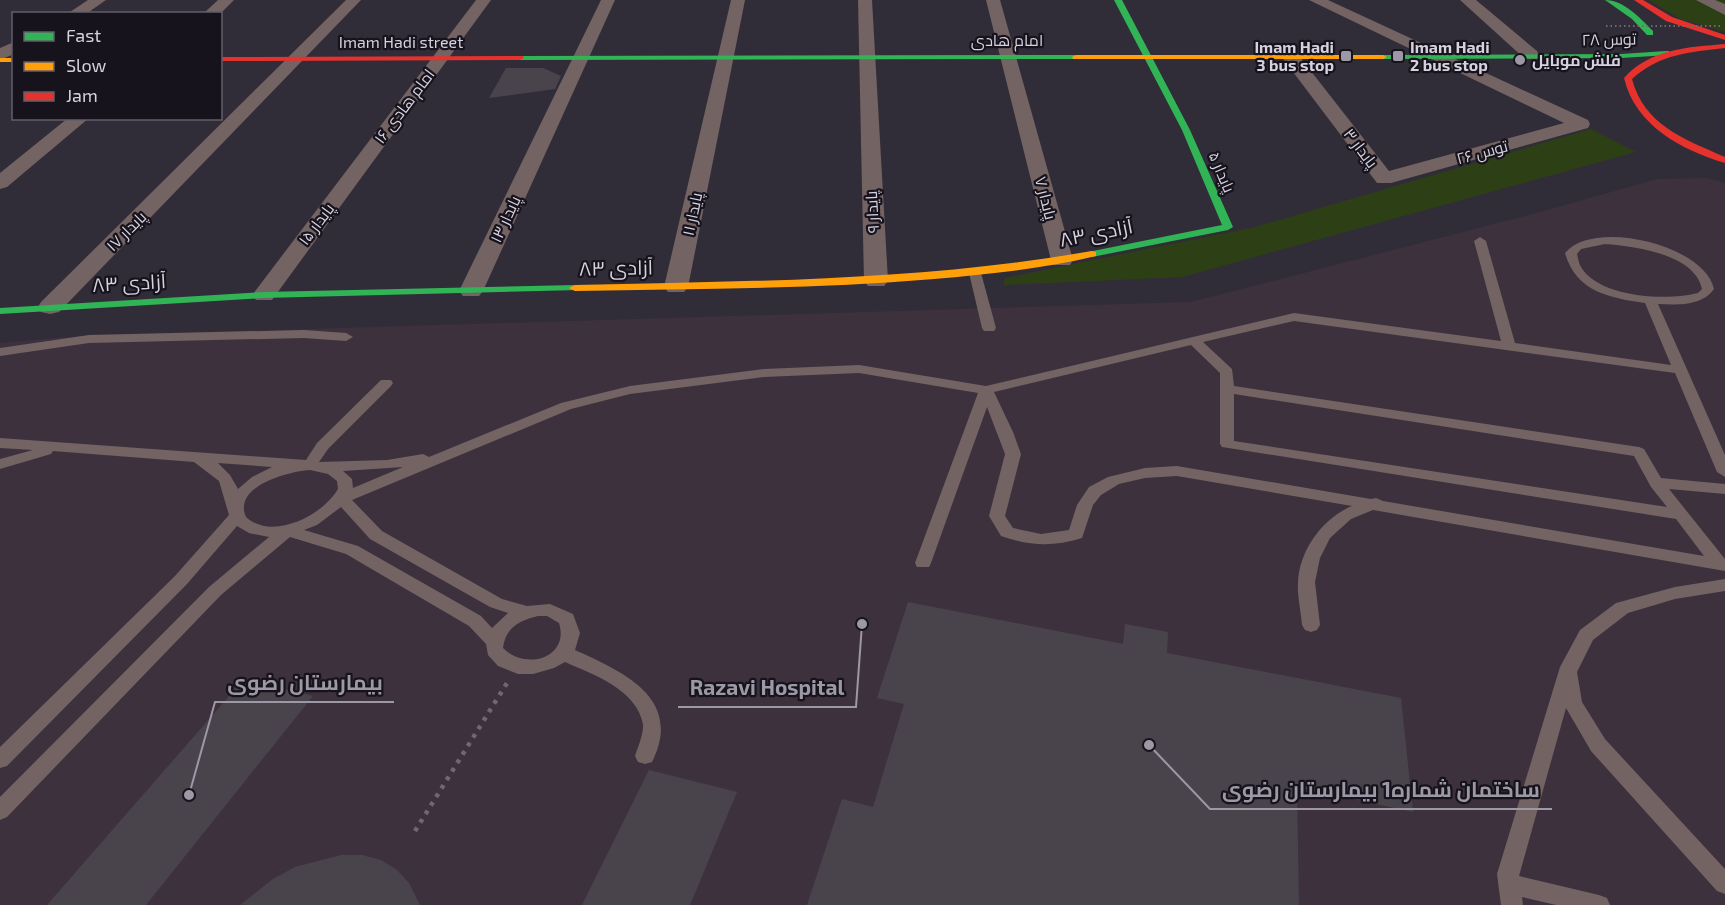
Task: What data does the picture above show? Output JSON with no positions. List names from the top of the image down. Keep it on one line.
{"streets":{"main road":["توس ۲۸","امام هادی","Imam Hadi street","پایدار ۵","آزادی ۸۳"],"street":["امام هادی ۱۶","پایدار ۳","توس ۲۶","پایدار ۷","پایدار ۹","پایدار ۱۱","پایدار ۱۳","پایدار ۱۵","پایدار ۱۷"]},"crossings":[["توس ۲۸","امام هادی"],["امام هادی","Imam Hadi street"],["امام هادی","پایدار ۳"],["امام هادی","توس ۲۶"],["امام هادی","پایدار ۵"],["امام هادی","پایدار ۷"],["امام هادی","پایدار ۹"],["امام هادی","پایدار ۱۱"],["امام هادی","پایدار ۱۳"],["Imam Hadi street","امام هادی ۱۶"],["Imam Hadi street","پایدار ۱۳"],["Imam Hadi street","پایدار ۱۷"],["امام هادی ۱۶","پایدار ۱۵"],["پایدار ۳","توس ۲۶"],["پایدار ۵","آزادی ۸۳"],["پایدار ۷","آزادی ۸۳"],["پایدار ۹","آزادی ۸۳"],["پایدار ۱۱","آزادی ۸۳"],["پایدار ۱۳","آزادی ۸۳"],["پایدار ۱۵","آزادی ۸۳"],["پایدار ۱۷","آزادی ۸۳"]],"places":{"transit":["Imam Hadi 3 bus stop","Imam Hadi 2 bus stop"],"other":["فلش موبایل","Razavi Hospital","ساختمان شماره1 بیمارستان رضوی","بیمارستان رضوی"]},"legend":["Fast","Slow","Jam"]}
